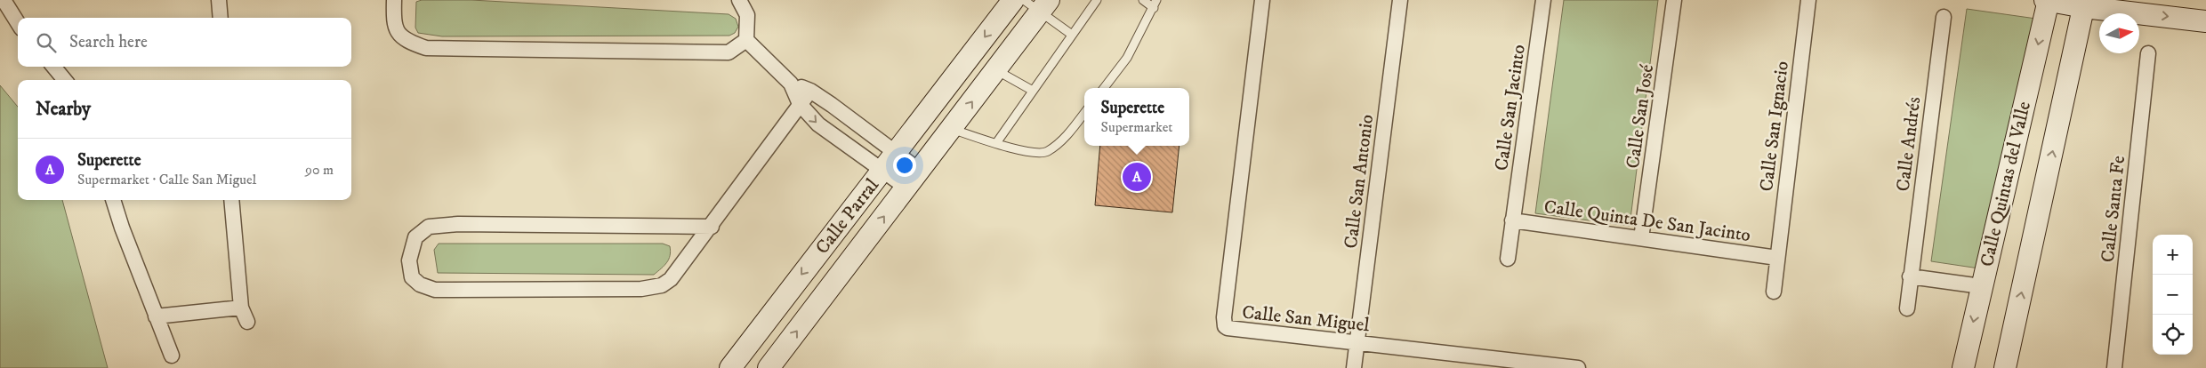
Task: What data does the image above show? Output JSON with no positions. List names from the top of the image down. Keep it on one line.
{"streets":{"street":["Calle San Jacinto","Calle San José","Calle San Ignacio","Calle Andrés","Calle San Antonio","Calle Quintas del Valle","Calle Santa Fe","Calle Parral","Calle Quinta De San Jacinto","Calle San Miguel"]},"crossings":[["Calle San Jacinto","Calle Quinta De San Jacinto"],["Calle San José","Calle Quinta De San Jacinto"],["Calle San Ignacio","Calle Quinta De San Jacinto"],["Calle San Antonio","Calle San Miguel"]],"north":"right","page":{"search":"Search here","heading":"Nearby","popup":["Superette","Supermarket"],"list":[{"mark":"A","name":"Superette","note":"Supermarket · Calle San Miguel","value":"90 m"}],"pins":"A","map_buttons":["+","−"]}}
